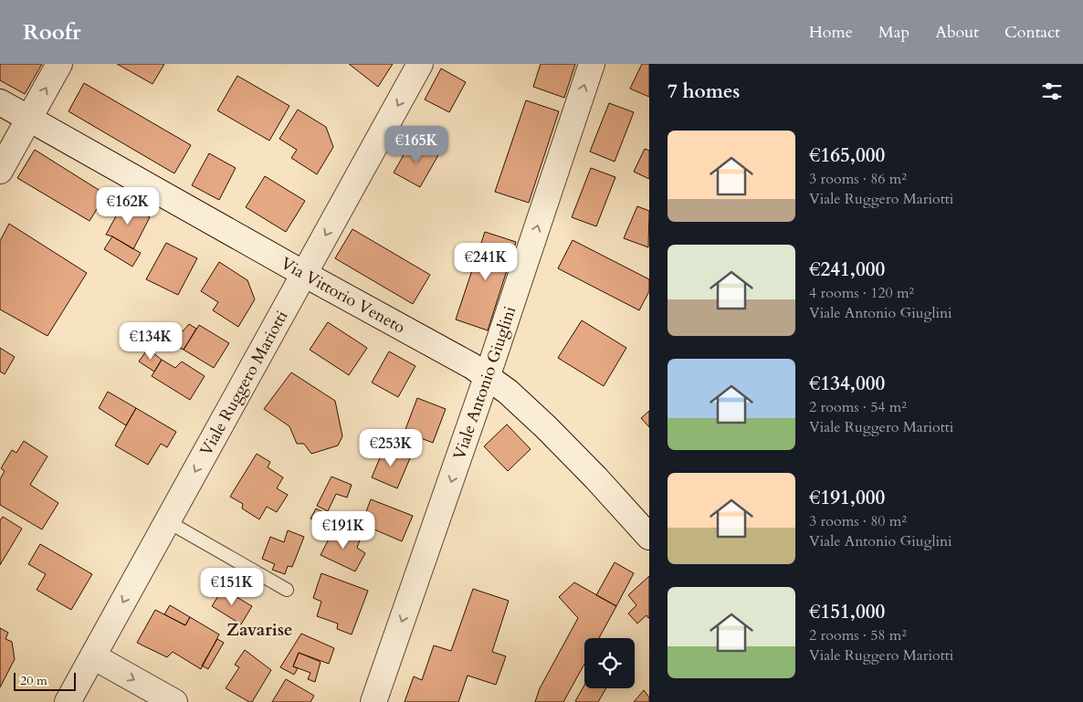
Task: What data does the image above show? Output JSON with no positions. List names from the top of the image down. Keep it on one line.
{"streets":{"street":["Via Vittorio Veneto","Viale Ruggero Mariotti","Viale Antonio Giuglini"]},"crossings":[["Via Vittorio Veneto","Viale Ruggero Mariotti"],["Via Vittorio Veneto","Viale Antonio Giuglini"]],"one_way":["Viale Ruggero Mariotti"],"districts":["Zavarise"],"scale_bar":"20 m","page":{"header":"Roofr","nav":["Home","Map","About","Contact"],"heading":"7 homes","list":[{"name":"€165,000","note":"3 rooms · 86 m² · Viale Ruggero Mariotti"},{"name":"€241,000","note":"4 rooms · 120 m² · Viale Antonio Giuglini"},{"name":"€134,000","note":"2 rooms · 54 m² · Viale Ruggero Mariotti"},{"name":"€191,000","note":"3 rooms · 80 m² · Viale Antonio Giuglini"},{"name":"€151,000","note":"2 rooms · 58 m² · Viale Ruggero Mariotti"}],"price":["€165K","€162K","€241K","€134K","€253K","€191K","€151K"],"scale":"20 m"}}
